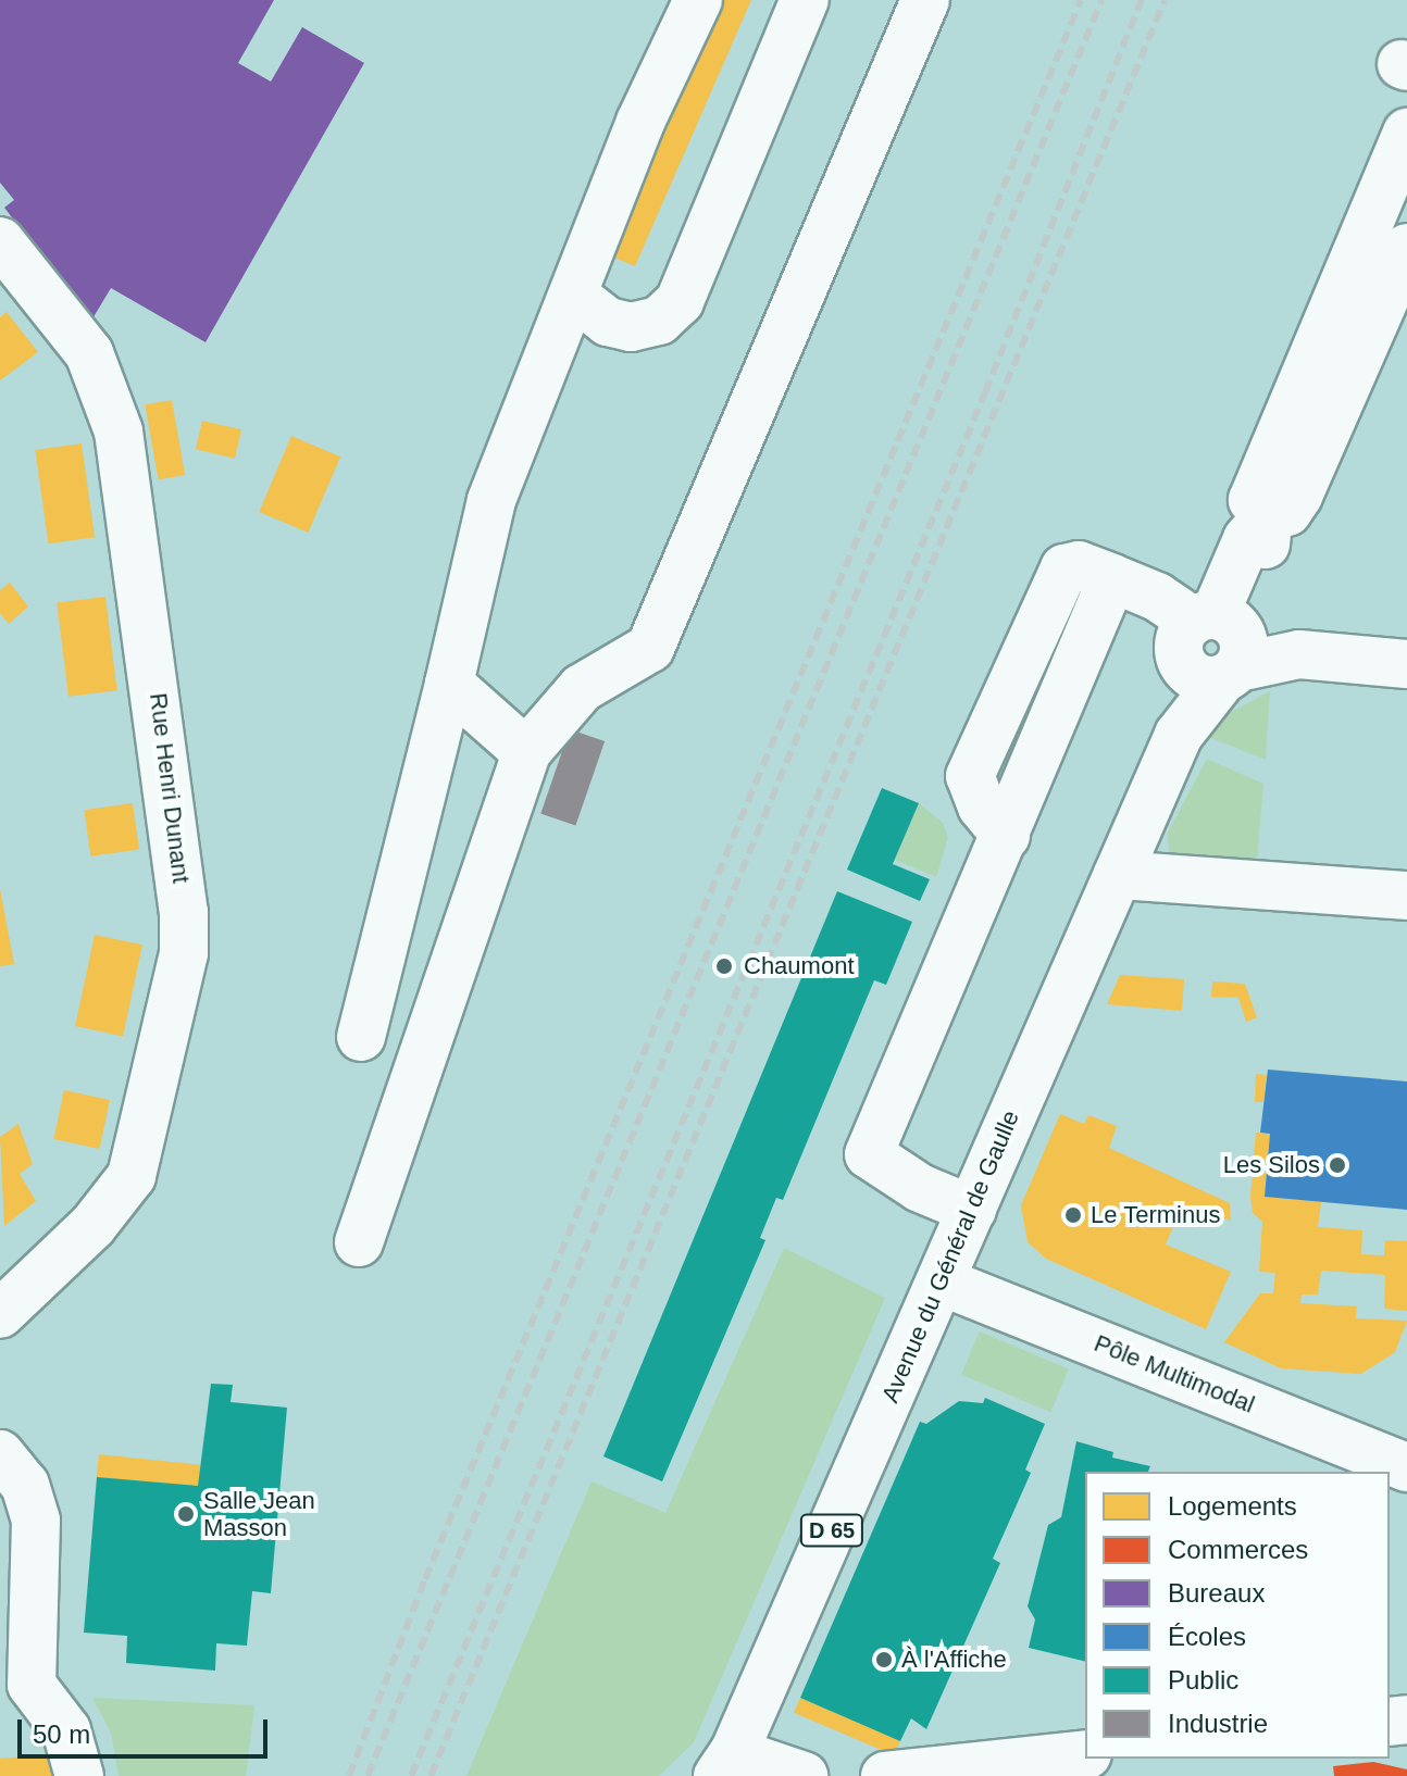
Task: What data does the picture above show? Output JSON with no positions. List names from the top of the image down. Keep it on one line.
{"streets":{"street":["Rue Henri Dunant","Avenue du Général de Gaulle","Pôle Multimodal","D 65"]},"crossings":[["Avenue du Général de Gaulle","Pôle Multimodal"]],"places":["Chaumont","Les Silos","Le Terminus","Salle Jean Masson","À l'Affiche"],"legend":["Logements","Commerces","Bureaux","Écoles","Public","Industrie"],"scale_bar":"50 m"}
